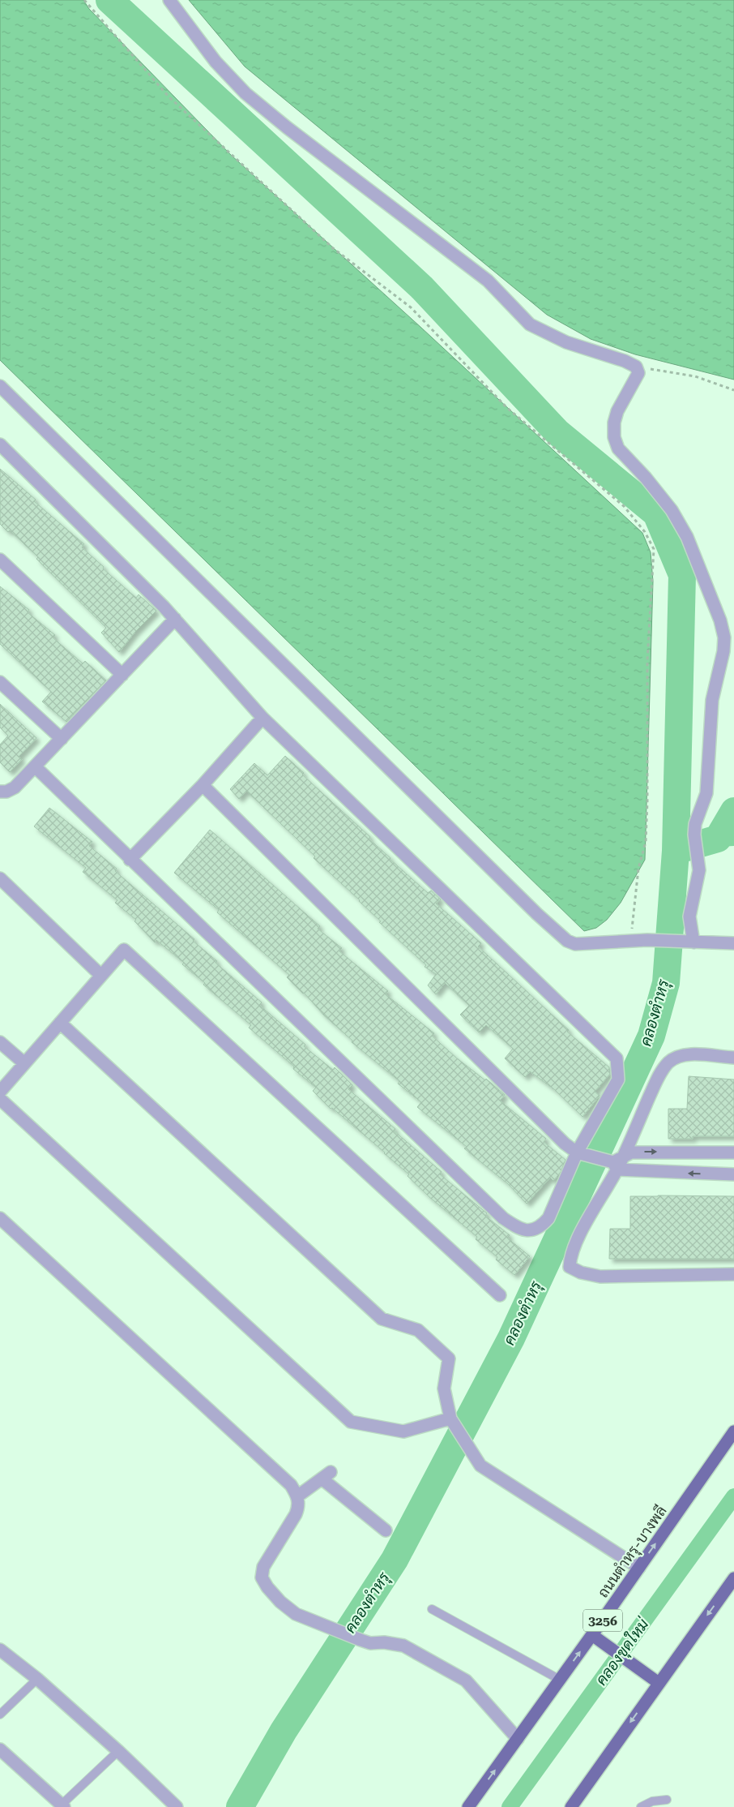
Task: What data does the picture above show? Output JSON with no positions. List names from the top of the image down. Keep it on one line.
{"streets":{"main road":["ถนนตำหรุ-บางพลี","3256"]},"water":["คลองตำหรุ","คลองขุดใหม่"]}
